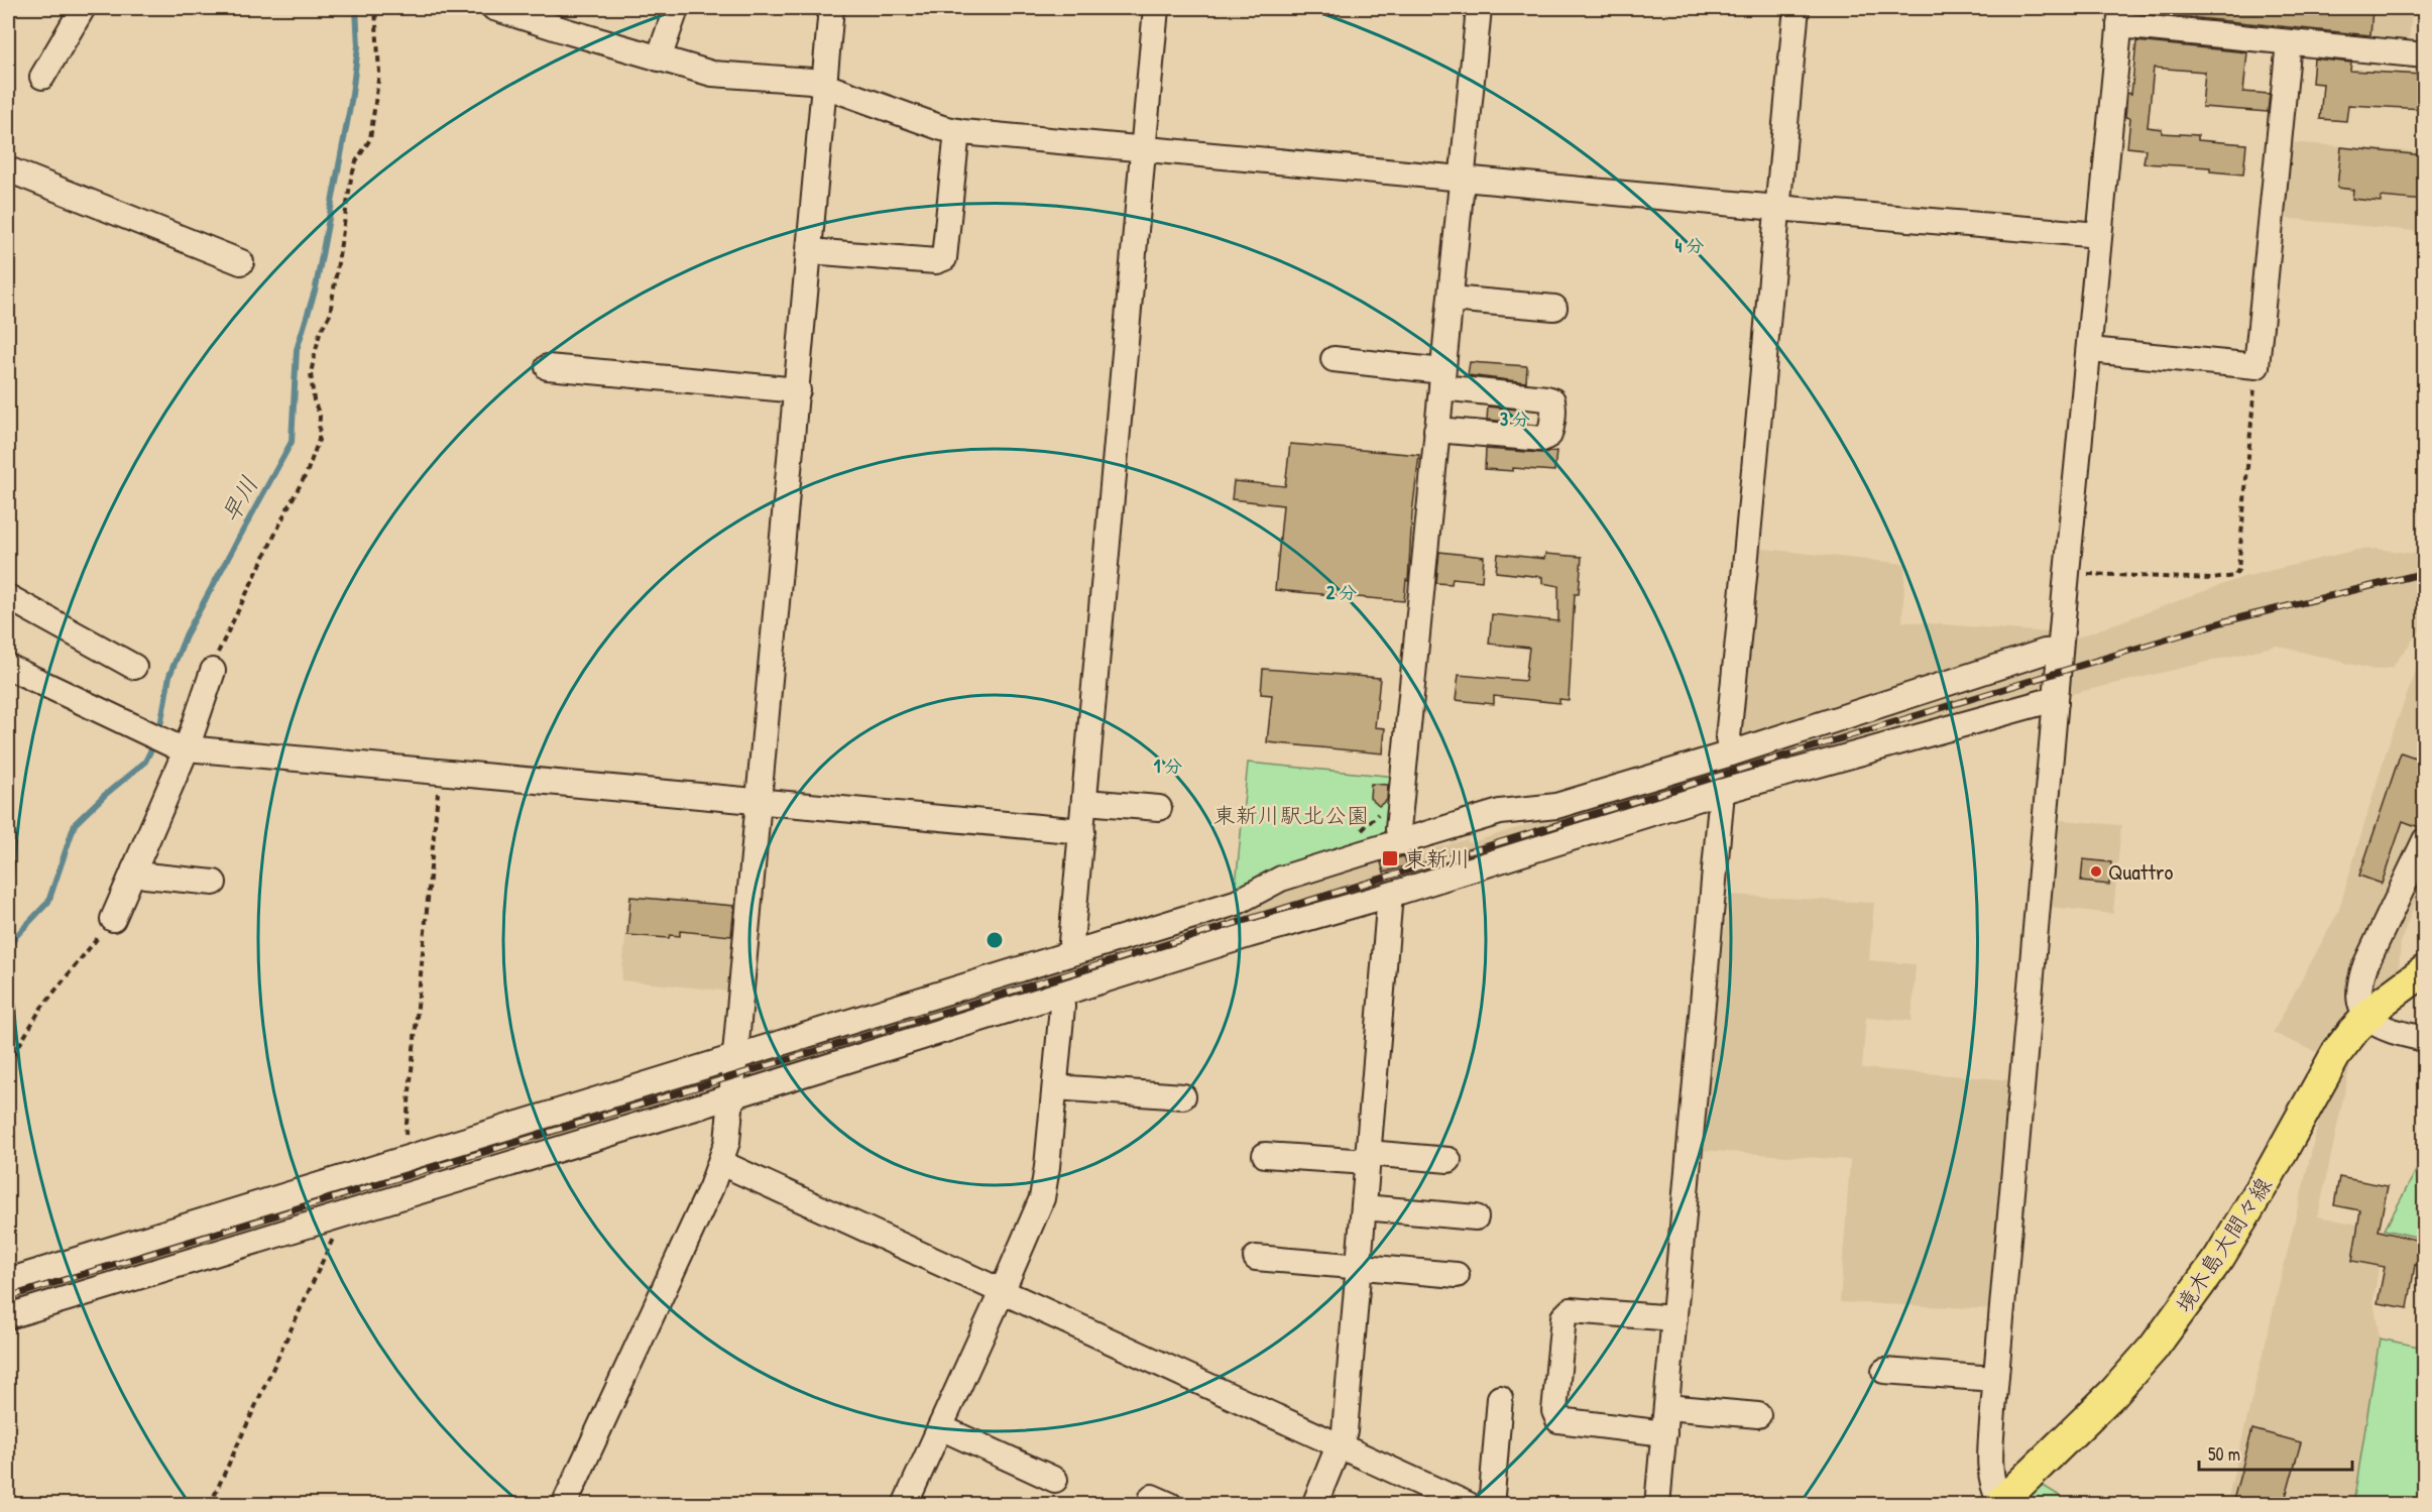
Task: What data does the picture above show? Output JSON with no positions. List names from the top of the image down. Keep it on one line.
{"streets":{"main road":["境木島大間々線"]},"water":["早川"],"parks":["東新川駅北公園"],"places":{"transit":["東新川"],"other":["Quattro"]},"scale_bar":"50 m","rings":["4 分","3 分","2 分","1 分"]}
